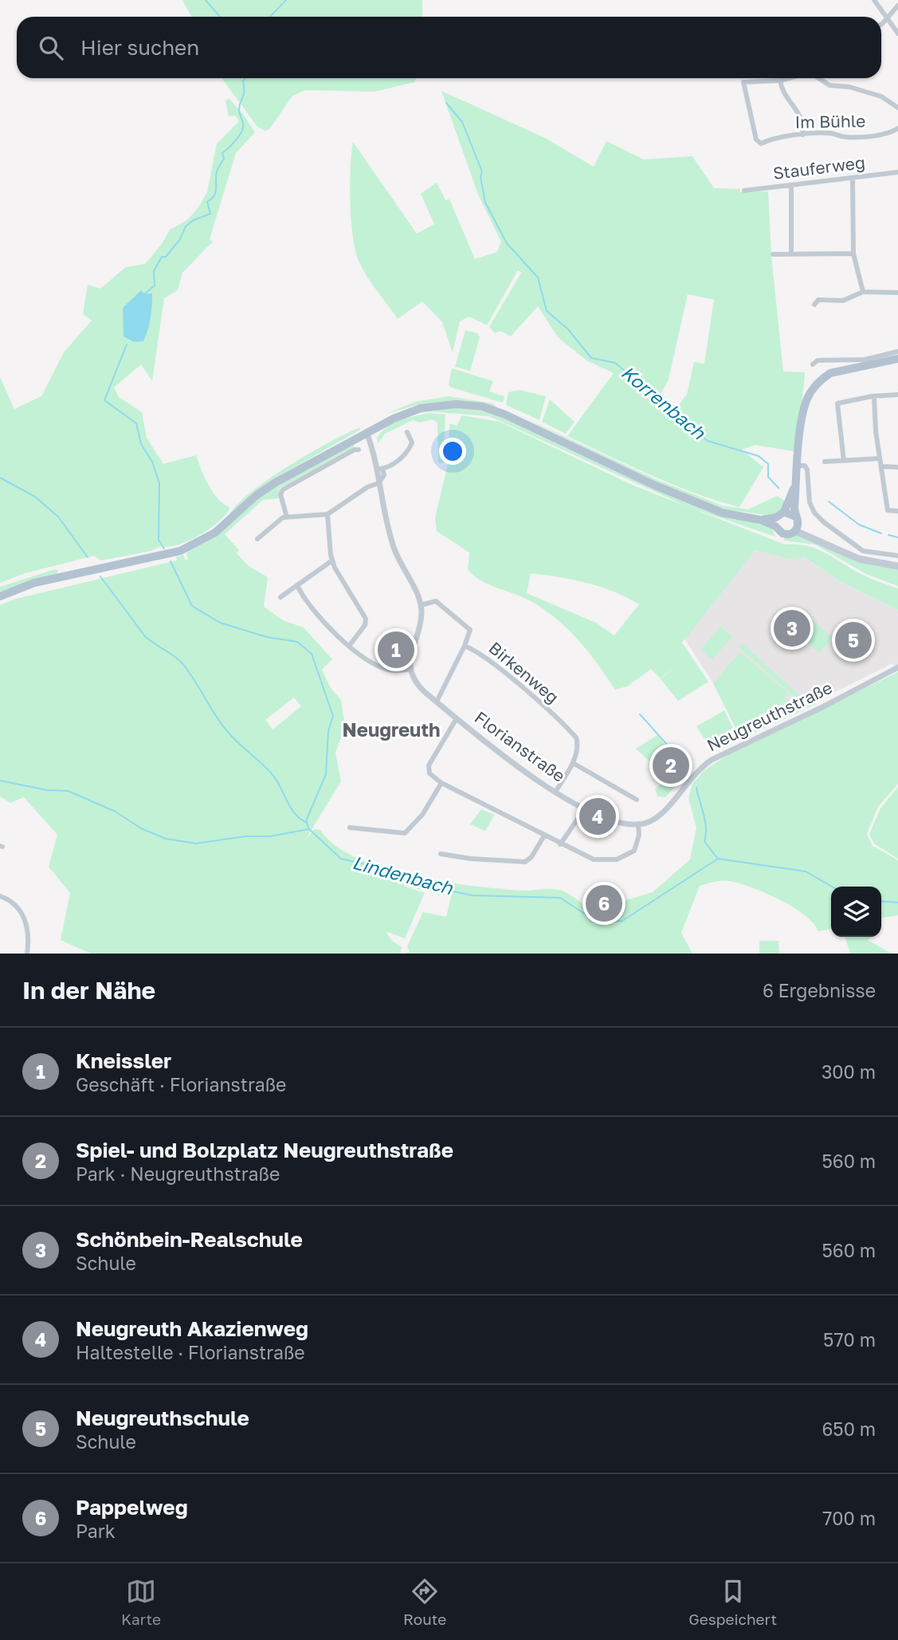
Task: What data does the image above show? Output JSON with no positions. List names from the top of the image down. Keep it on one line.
{"streets":{"street":["Im Bühle","Stauferweg","Birkenweg","Neugreuthstraße","Florianstraße"]},"crossings":[["Birkenweg","Florianstraße"],["Neugreuthstraße","Florianstraße"]],"districts":["Neugreuth"],"water":["Korrenbach","Lindenbach"],"page":{"search":"Hier suchen","pins":["3","5","1","2","4","6"],"heading":["In der Nähe","6 Ergebnisse"],"list":[{"mark":"1","name":"Kneissler","note":"Geschäft · Florianstraße","value":"300 m"},{"mark":"2","name":"Spiel- und Bolzplatz Neugreuthstraße","note":"Park · Neugreuthstraße","value":"560 m"},{"mark":"3","name":"Schönbein-Realschule","note":"Schule","value":"560 m"},{"mark":"4","name":"Neugreuth Akazienweg","note":"Haltestelle · Florianstraße","value":"570 m"},{"mark":"5","name":"Neugreuthschule","note":"Schule","value":"650 m"},{"mark":"6","name":"Pappelweg","note":"Park","value":"700 m"}],"nav":["Karte","Route","Gespeichert"]}}
